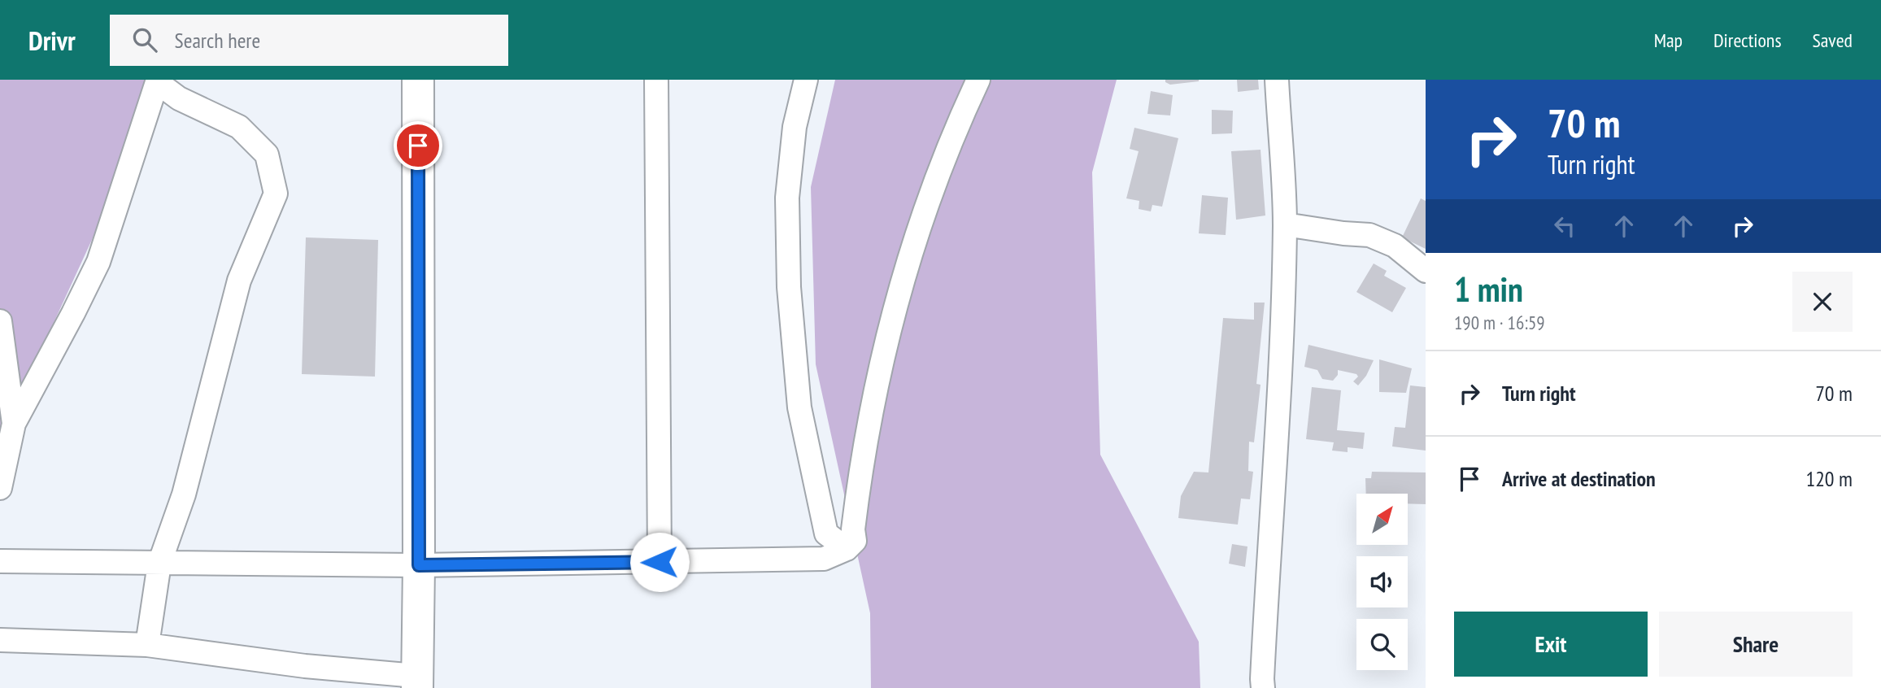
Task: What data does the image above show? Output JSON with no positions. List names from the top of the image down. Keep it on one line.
{"north":"top right","page":{"header":"Drivr","search":"Search here","nav":["Map","Directions","Saved"],"turn":["70 m","Turn right"],"heading":["1 min","190 m · 16:59"],"list":[{"name":"Turn right","value":"70 m"},{"name":"Arrive at destination","value":"120 m"}],"buttons":["Exit","Share"]}}
